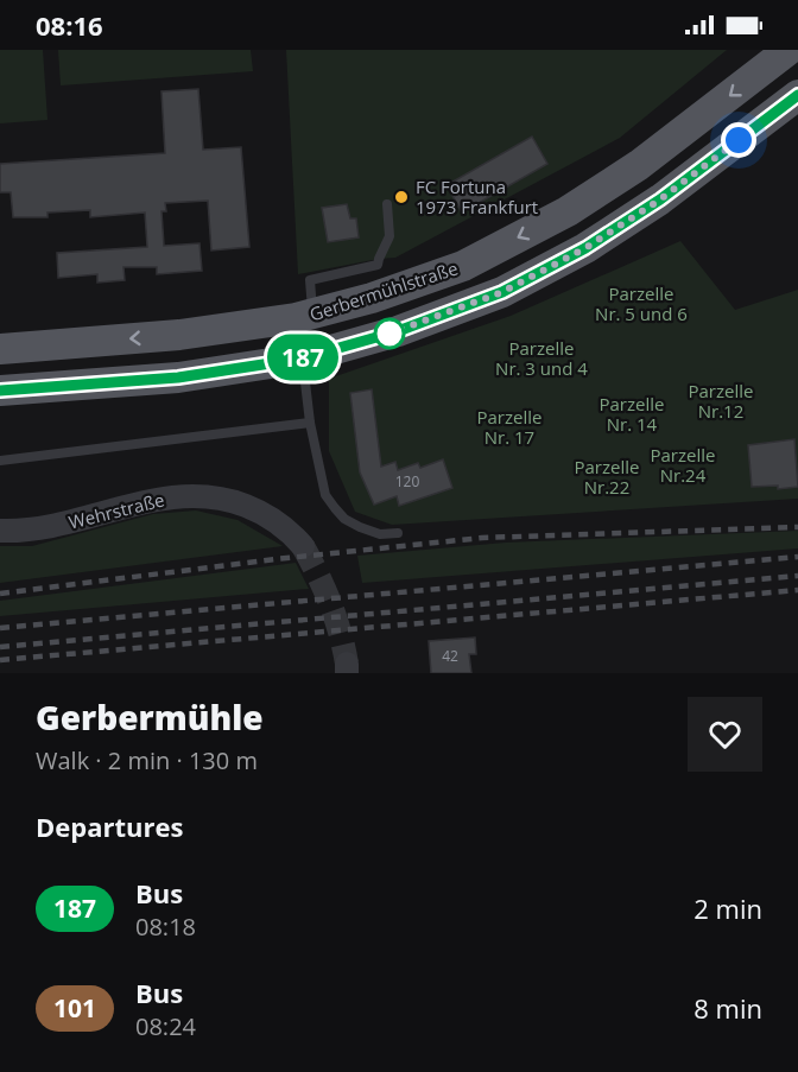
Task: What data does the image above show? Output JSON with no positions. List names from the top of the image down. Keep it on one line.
{"streets":{"main road":["Gerbermühlstraße"],"street":["Wehrstraße"]},"parks":["Parzelle Nr. 5 und 6","Parzelle Nr. 3 und 4","Parzelle Nr.12","Parzelle Nr. 14","Parzelle Nr. 17","Parzelle Nr.24","Parzelle Nr.22"],"places":["FC Fortuna 1973 Frankfurt"],"lines":["bus line 187"],"house_numbers":["120","42"],"page":{"status":"08:16","on_map":"187","heading":[["Gerbermühle","Walk · 2 min · 130 m"],"Departures"],"list":[{"mark":"187","name":"Bus","note":"08:18","value":"2 min"},{"mark":"101","name":"Bus","note":"08:24","value":"8 min"}]}}
